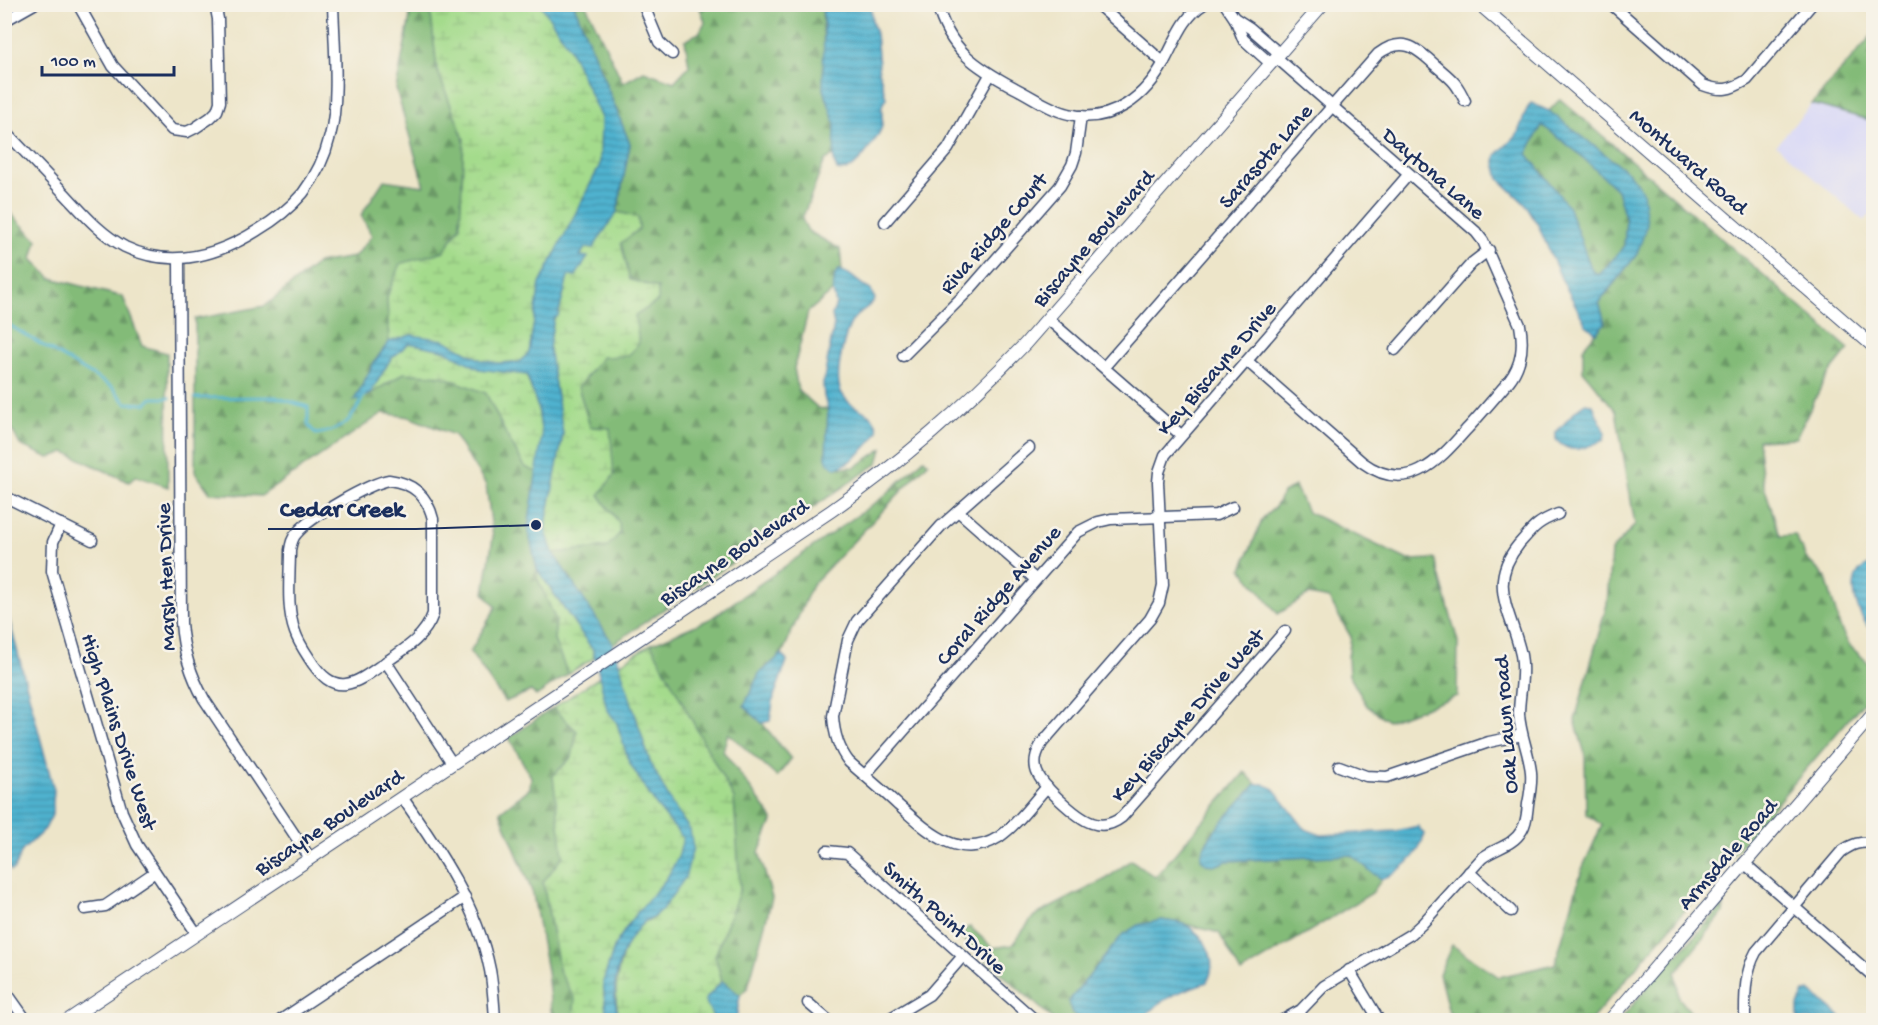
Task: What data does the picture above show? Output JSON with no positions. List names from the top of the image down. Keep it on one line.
{"streets":{"street":["Sarasota Lane","Montward Road","Daytona Lane","Riva Ridge Court","Biscayne Boulevard","Key Biscayne Drive","Marsh Hen Drive","Coral Ridge Avenue","Key Biscayne Drive West","Oak Lawn road","High Plains Drive West","Armsdale Road","Smith Point Drive"]},"crossings":[["Sarasota Lane","Daytona Lane"],["Daytona Lane","Biscayne Boulevard"],["Daytona Lane","Key Biscayne Drive"],["Biscayne Boulevard","Marsh Hen Drive"],["Biscayne Boulevard","High Plains Drive West"],["Key Biscayne Drive","Coral Ridge Avenue"],["Key Biscayne Drive","Key Biscayne Drive West"]],"places":["Cedar Creek"],"scale_bar":"100 m"}
